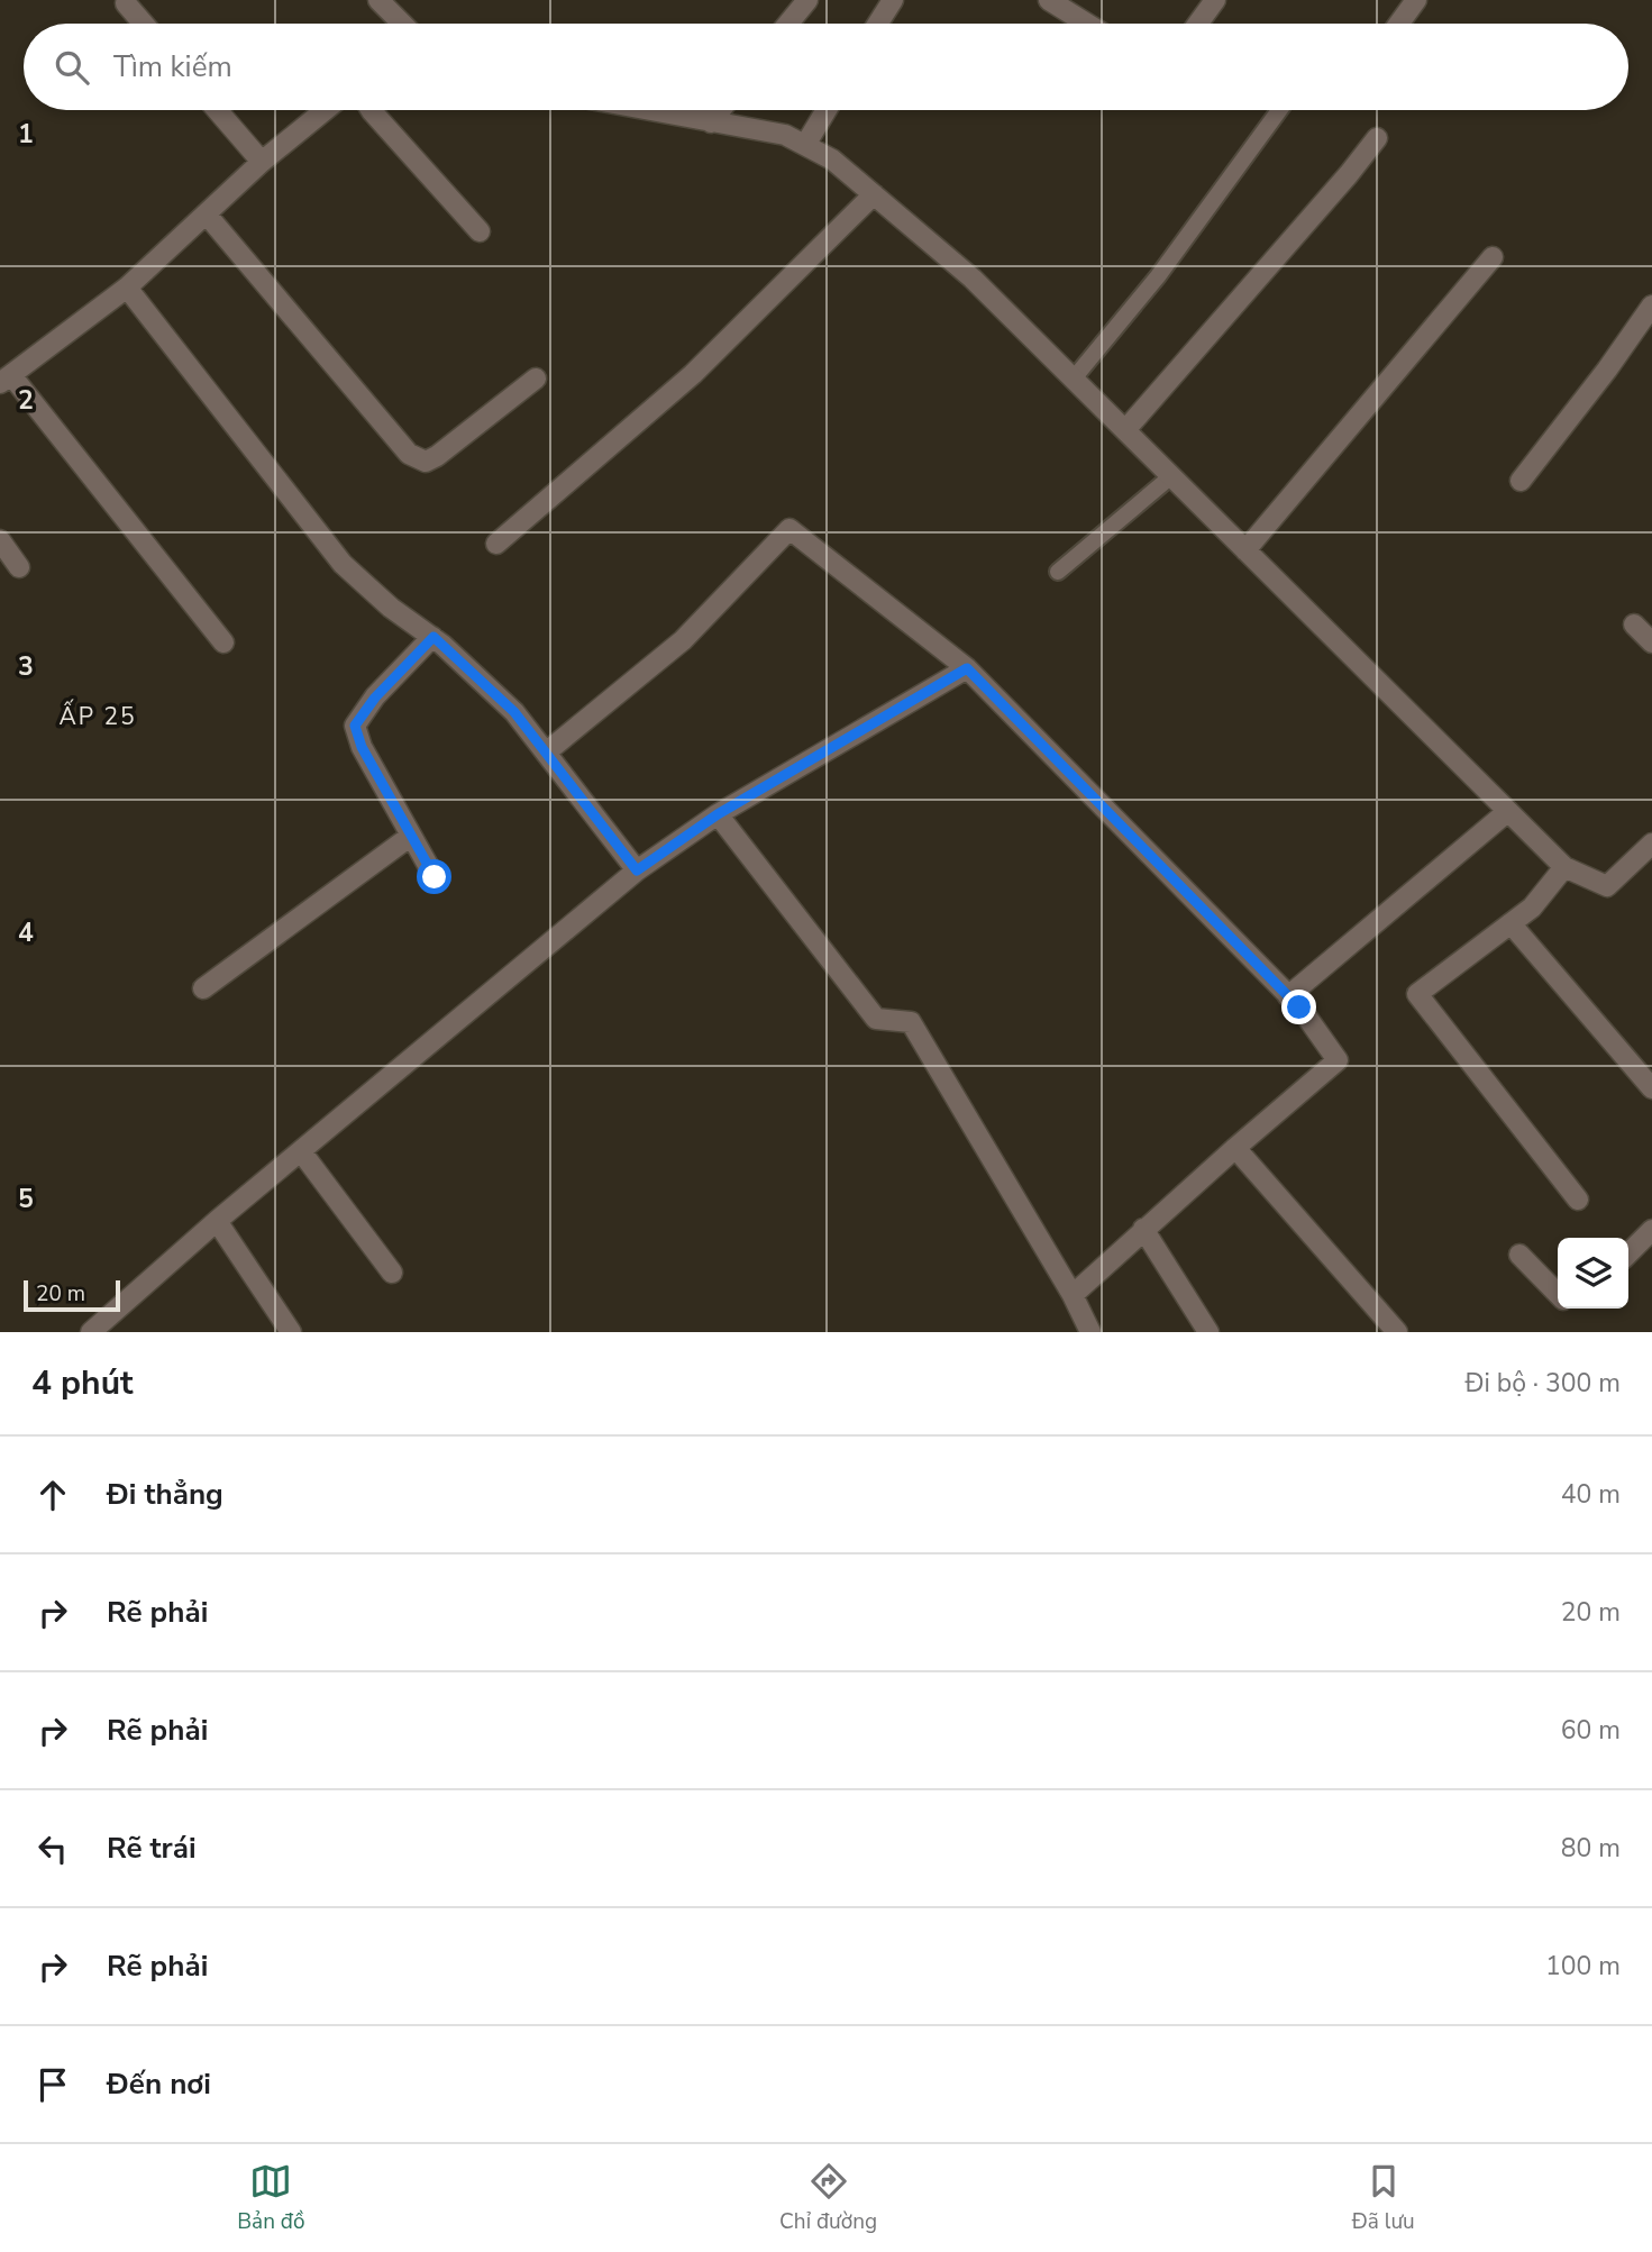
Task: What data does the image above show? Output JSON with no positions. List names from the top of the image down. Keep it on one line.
{"districts":["ẤP 25"],"scale_bar":"20 m","page":{"search":"Tìm kiếm","scale":"20 m","heading":["4 phút","Đi bộ · 300 m"],"list":[["Đi thẳng","40 m"],["Rẽ phải","20 m"],["Rẽ phải","60 m"],["Rẽ trái","80 m"],["Rẽ phải","100 m"],"Đến nơi"],"nav":["Bản đồ","Chỉ đường","Đã lưu"]},"grid":{"rows":["1","2","3","4","5"]}}
